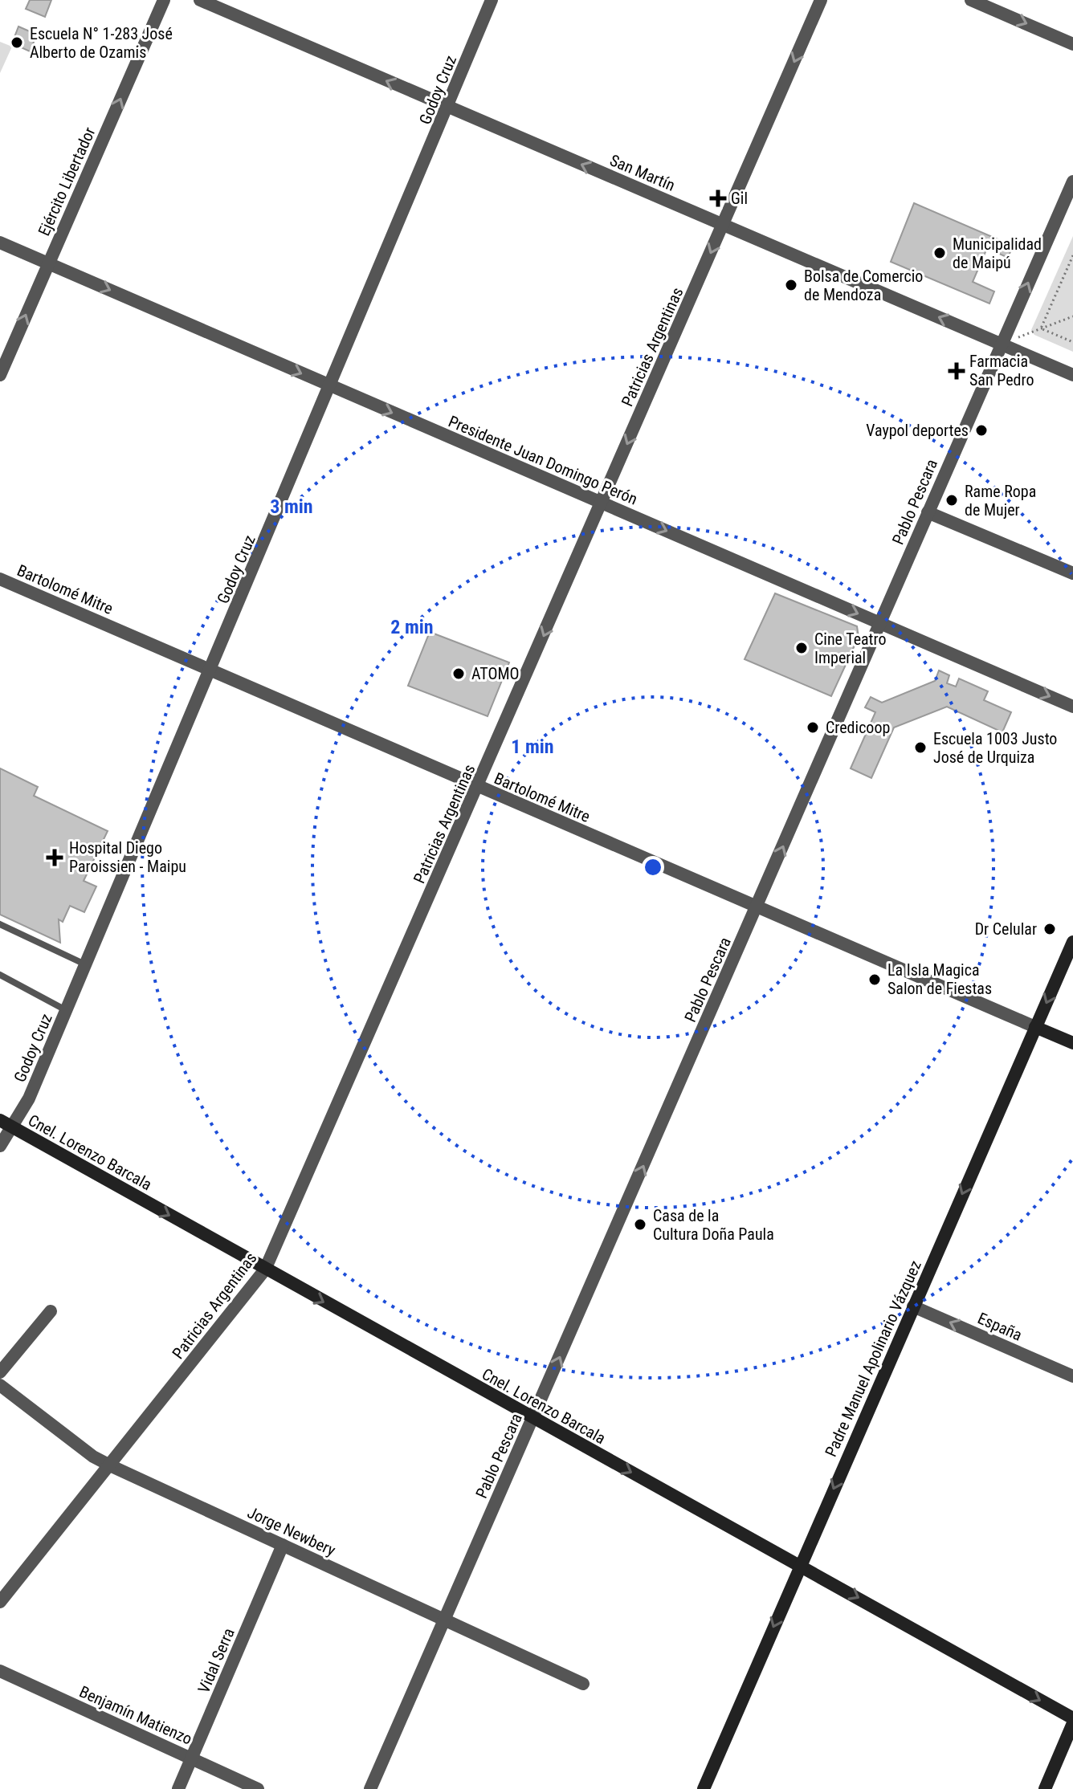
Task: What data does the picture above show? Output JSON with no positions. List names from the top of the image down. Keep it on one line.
{"streets":{"street":["Godoy Cruz","San Martín","Ejército Libertador","Patricias Argentinas","Presidente Juan Domingo Perón","Pablo Pescara","Bartolomé Mitre","Cnel. Lorenzo Barcala","España","Padre Manuel Apolinario Vázquez","Jorge Newbery","Vidal Serra","Benjamín Matienzo"]},"crossings":[["Godoy Cruz","San Martín"],["Godoy Cruz","Presidente Juan Domingo Perón"],["Godoy Cruz","Bartolomé Mitre"],["Godoy Cruz","Cnel. Lorenzo Barcala"],["San Martín","Patricias Argentinas"],["San Martín","Pablo Pescara"],["Ejército Libertador","Presidente Juan Domingo Perón"],["Patricias Argentinas","Presidente Juan Domingo Perón"],["Patricias Argentinas","Bartolomé Mitre"],["Patricias Argentinas","Cnel. Lorenzo Barcala"],["Patricias Argentinas","Jorge Newbery"],["Presidente Juan Domingo Perón","Pablo Pescara"],["Pablo Pescara","Bartolomé Mitre"],["Pablo Pescara","Cnel. Lorenzo Barcala"],["Pablo Pescara","Jorge Newbery"],["Bartolomé Mitre","Padre Manuel Apolinario Vázquez"],["Cnel. Lorenzo Barcala","Padre Manuel Apolinario Vázquez"],["España","Padre Manuel Apolinario Vázquez"],["Jorge Newbery","Vidal Serra"],["Vidal Serra","Benjamín Matienzo"]],"one_way":["San Martín","Ejército Libertador","Patricias Argentinas","Presidente Juan Domingo Perón","Pablo Pescara","Cnel. Lorenzo Barcala","España","Padre Manuel Apolinario Vázquez"],"places":{"other":["Escuela N° 1-283 José Alberto de Ozamis","Municipalidad de Maipú","Bolsa de Comercio de Mendoza","Vaypol deportes","Rame Ropa de Mujer","Cine Teatro Imperial","ATOMO","Credicoop","Escuela 1003 Justo José de Urquiza","Dr Celular","La Isla Magica Salon de Fiestas","Casa de la Cultura Doña Paula"],"health":["Gil","Farmacia San Pedro","Hospital Diego Paroissien - Maipu"]},"rings":["3 min","2 min","1 min"]}
